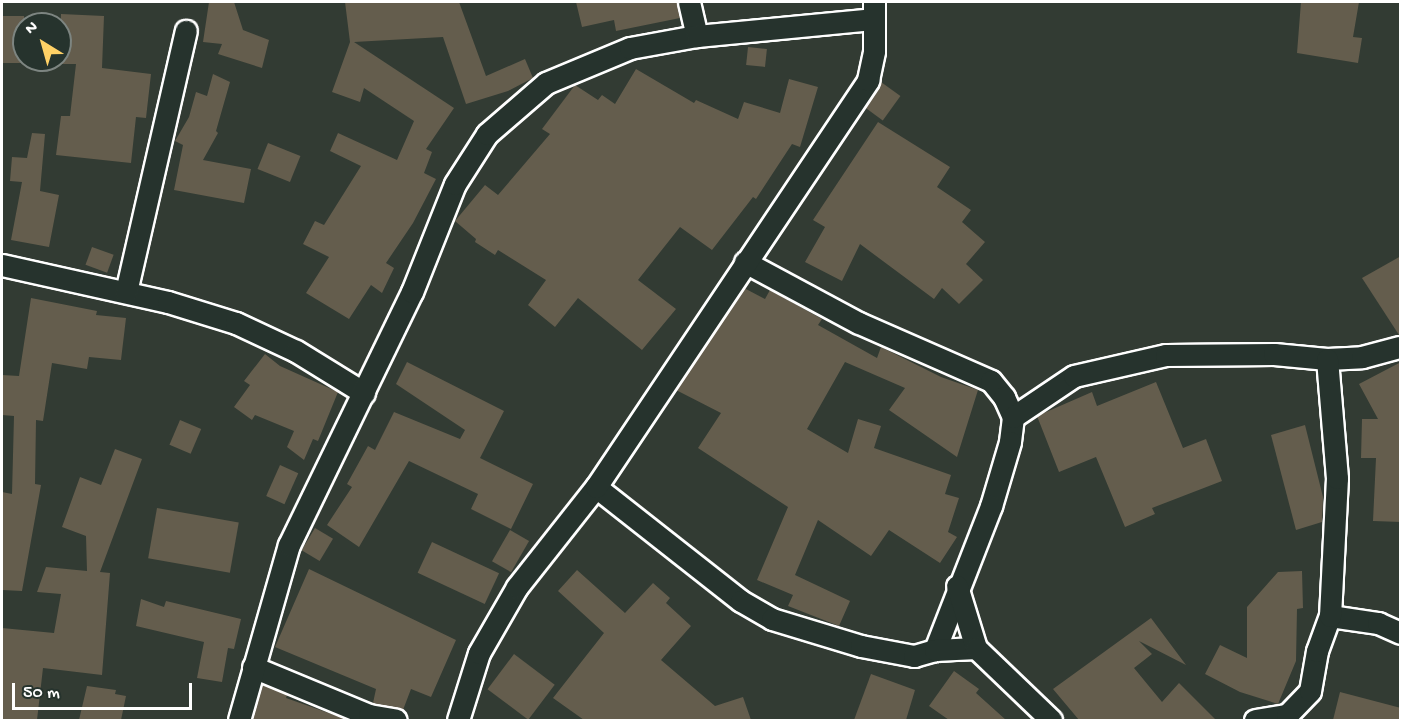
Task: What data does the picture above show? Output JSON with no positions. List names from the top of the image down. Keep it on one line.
{"scale_bar":"50 m","north":"top left"}
